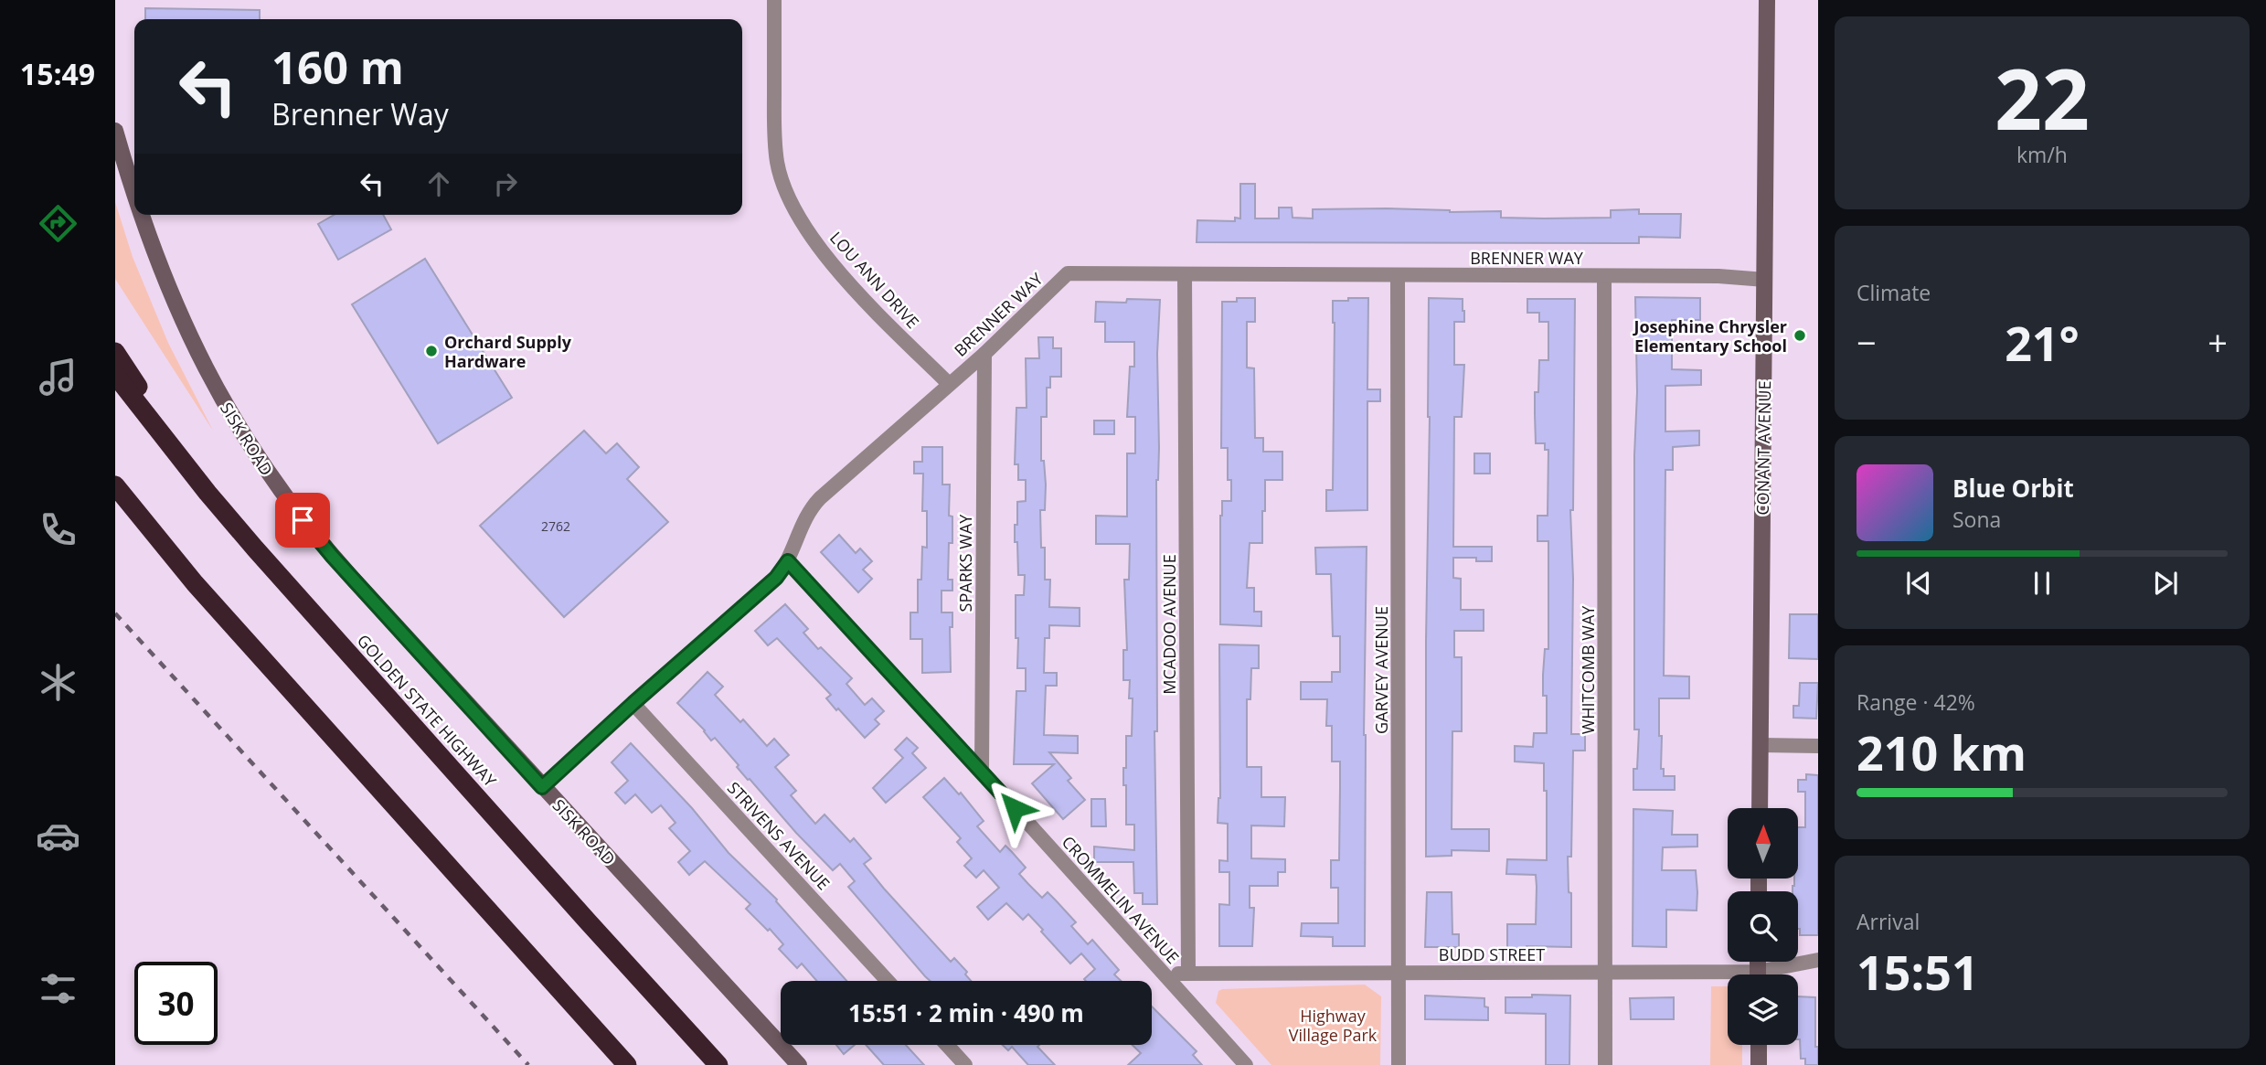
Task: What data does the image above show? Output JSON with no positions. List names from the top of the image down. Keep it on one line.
{"streets":{"highway":["GOLDEN STATE HIGHWAY"],"main road":["SISK ROAD","CONANT AVENUE"],"street":["BRENNER WAY","LOU ANN DRIVE","SPARKS WAY","MCADOO AVENUE","GARVEY AVENUE","WHITCOMB WAY","STRIVENS AVENUE","CROMMELIN AVENUE","BUDD STREET"]},"crossings":[["BRENNER WAY","LOU ANN DRIVE"],["BRENNER WAY","SISK ROAD"],["BRENNER WAY","CONANT AVENUE"],["BRENNER WAY","SPARKS WAY"],["BRENNER WAY","MCADOO AVENUE"],["BRENNER WAY","GARVEY AVENUE"],["BRENNER WAY","WHITCOMB WAY"],["BRENNER WAY","STRIVENS AVENUE"],["BRENNER WAY","CROMMELIN AVENUE"],["SPARKS WAY","CROMMELIN AVENUE"],["MCADOO AVENUE","BUDD STREET"],["GARVEY AVENUE","BUDD STREET"],["WHITCOMB WAY","BUDD STREET"],["CROMMELIN AVENUE","BUDD STREET"]],"parks":["Highway Village Park"],"places":["Josephine Chrysler Elementary School","Orchard Supply Hardware"],"house_numbers":["2762"],"north":"top","page":{"tabs":"15:49","tile":[["22","km/h"],"Climate",["Range · 42%","210 km"],["Arrival","15:51"]],"turn":["160 m","Brenner Way"],"heat":["−","21°","+"],"song":["Blue Orbit","Sona"],"limit":"30","trip":"15:51 · 2 min · 490 m"}}
